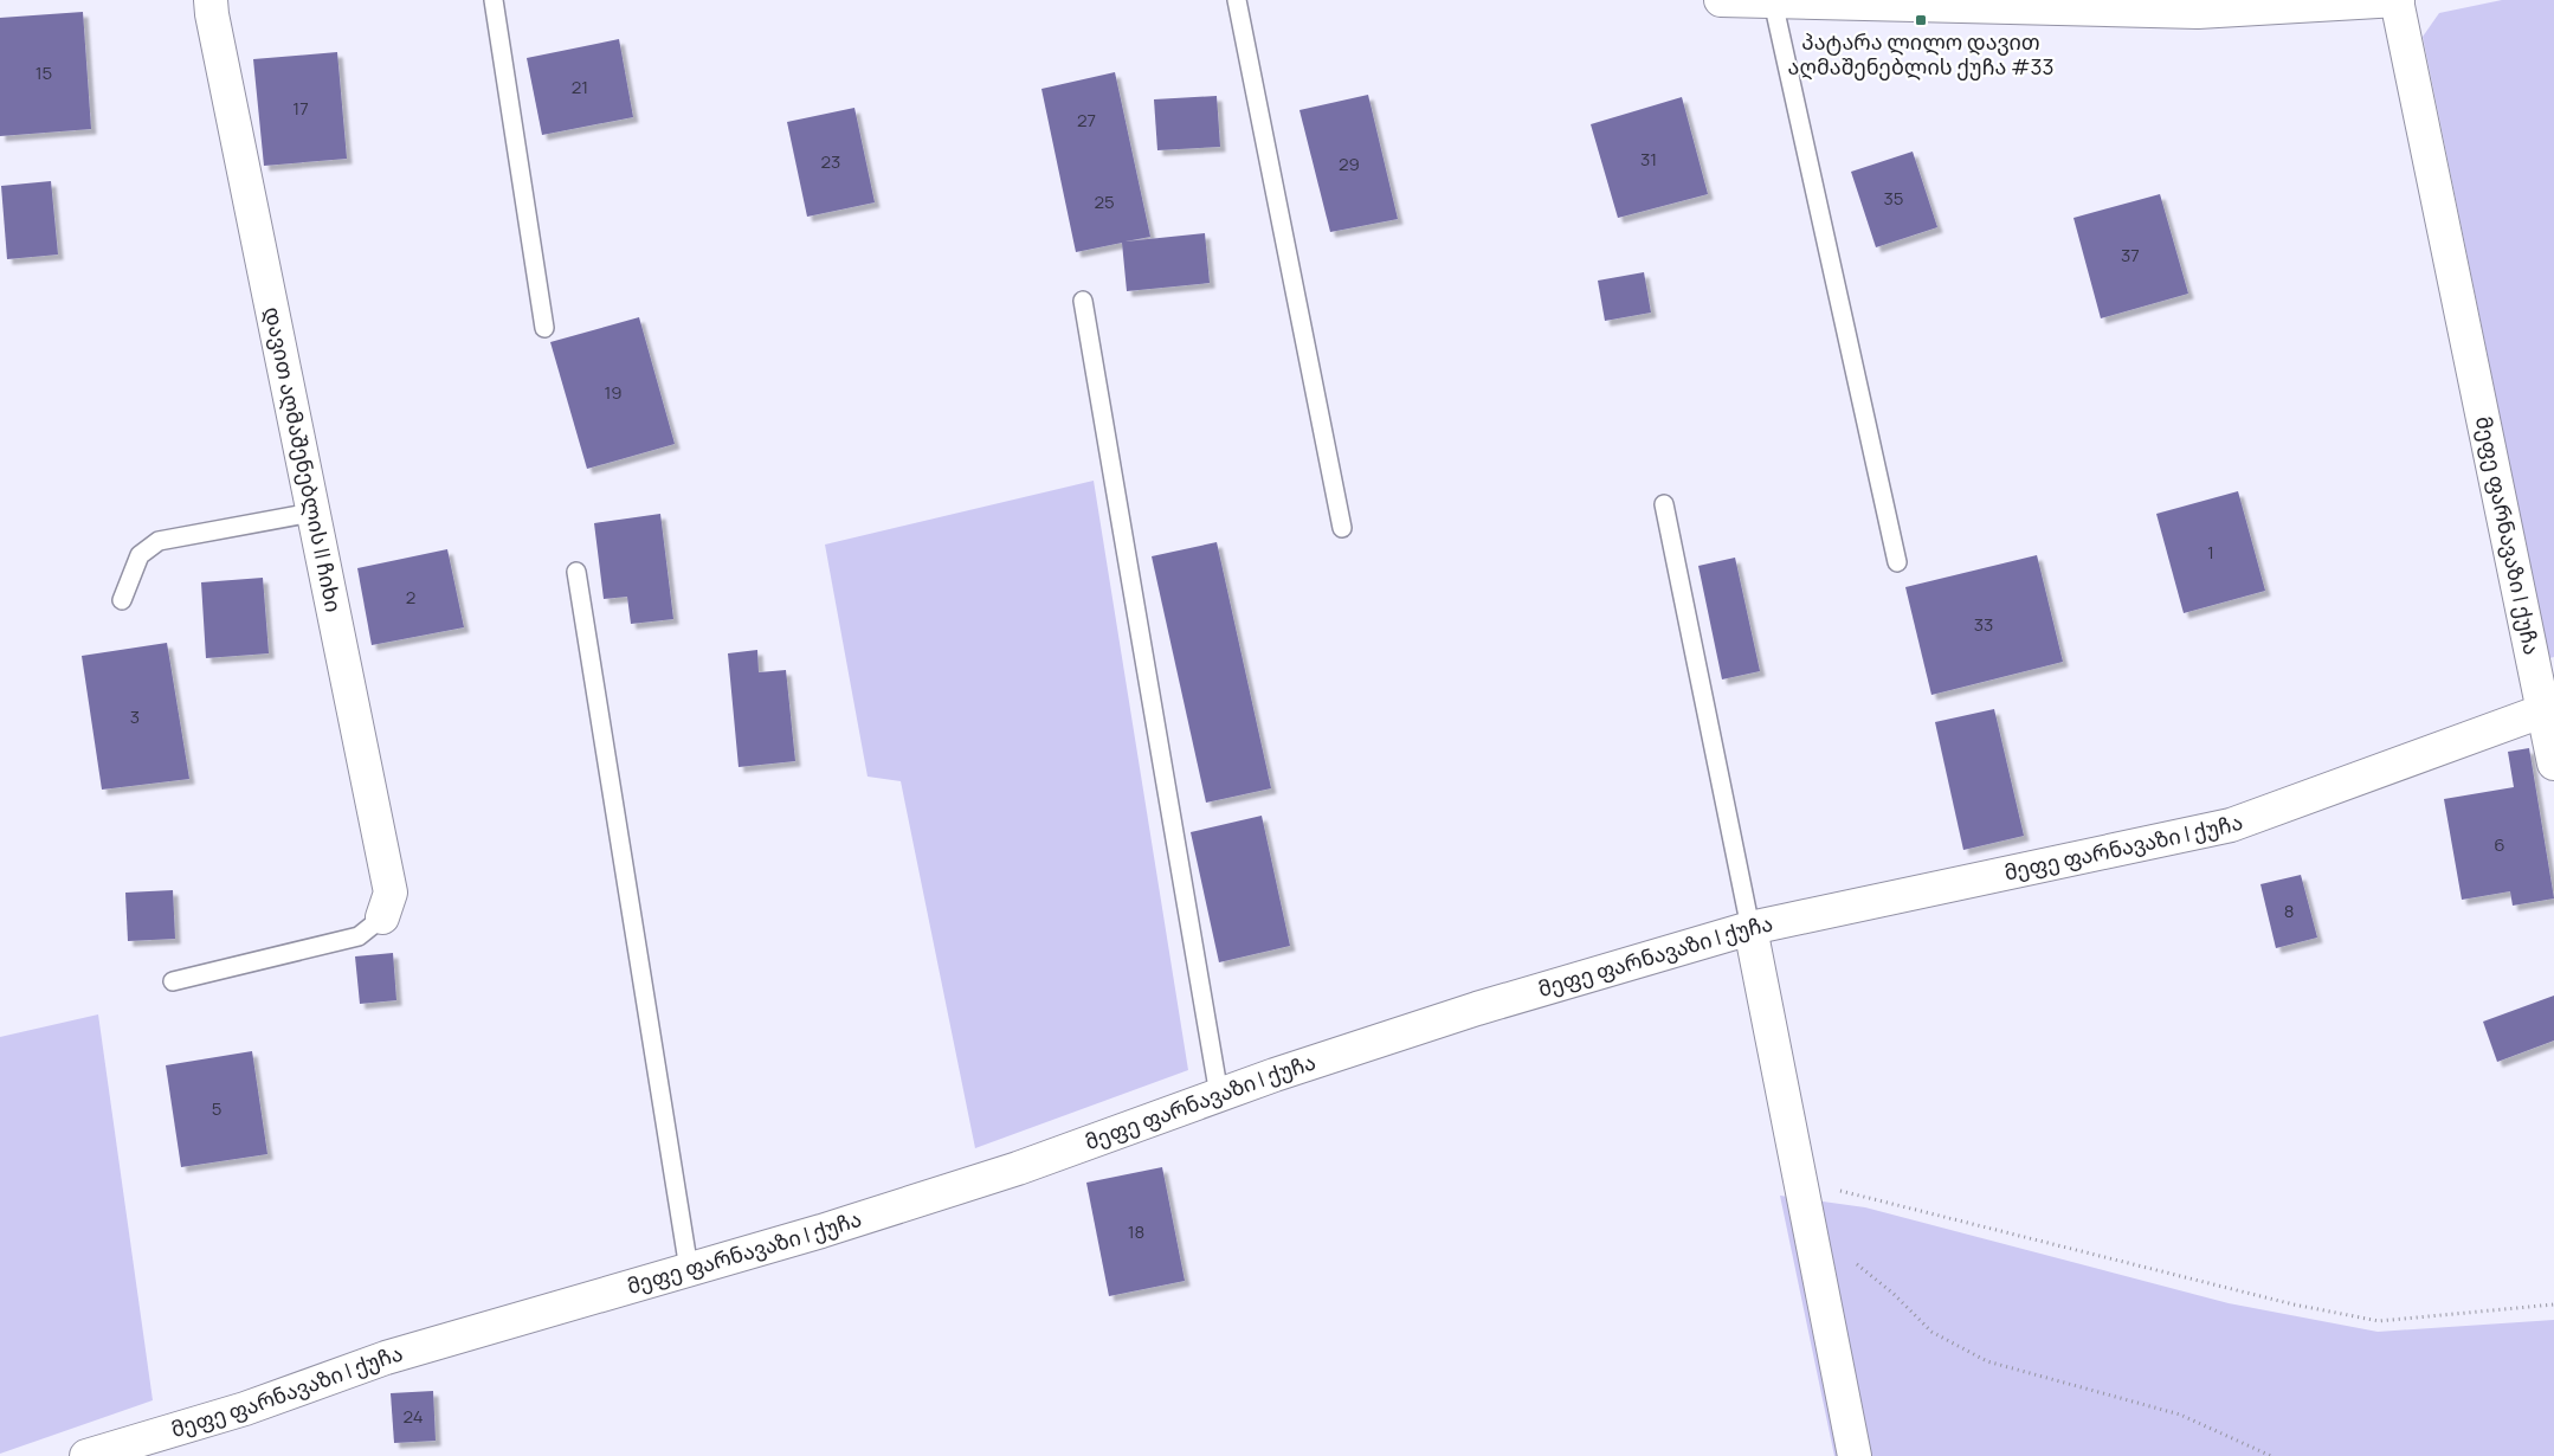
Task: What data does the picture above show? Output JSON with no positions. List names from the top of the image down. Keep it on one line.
{"streets":{"street":["დავით აღმაშენებლის II ჩიხი","მეფე ფარნავაზი I ქუჩა"]},"places":{"transit":["პატარა ლილო დავით აღმაშენებლის ქუჩა #33"]},"house_numbers":["15","21","17","27","31","23","29","35","25","37","19","1","2","33","3","6","8","5","18","24"]}
